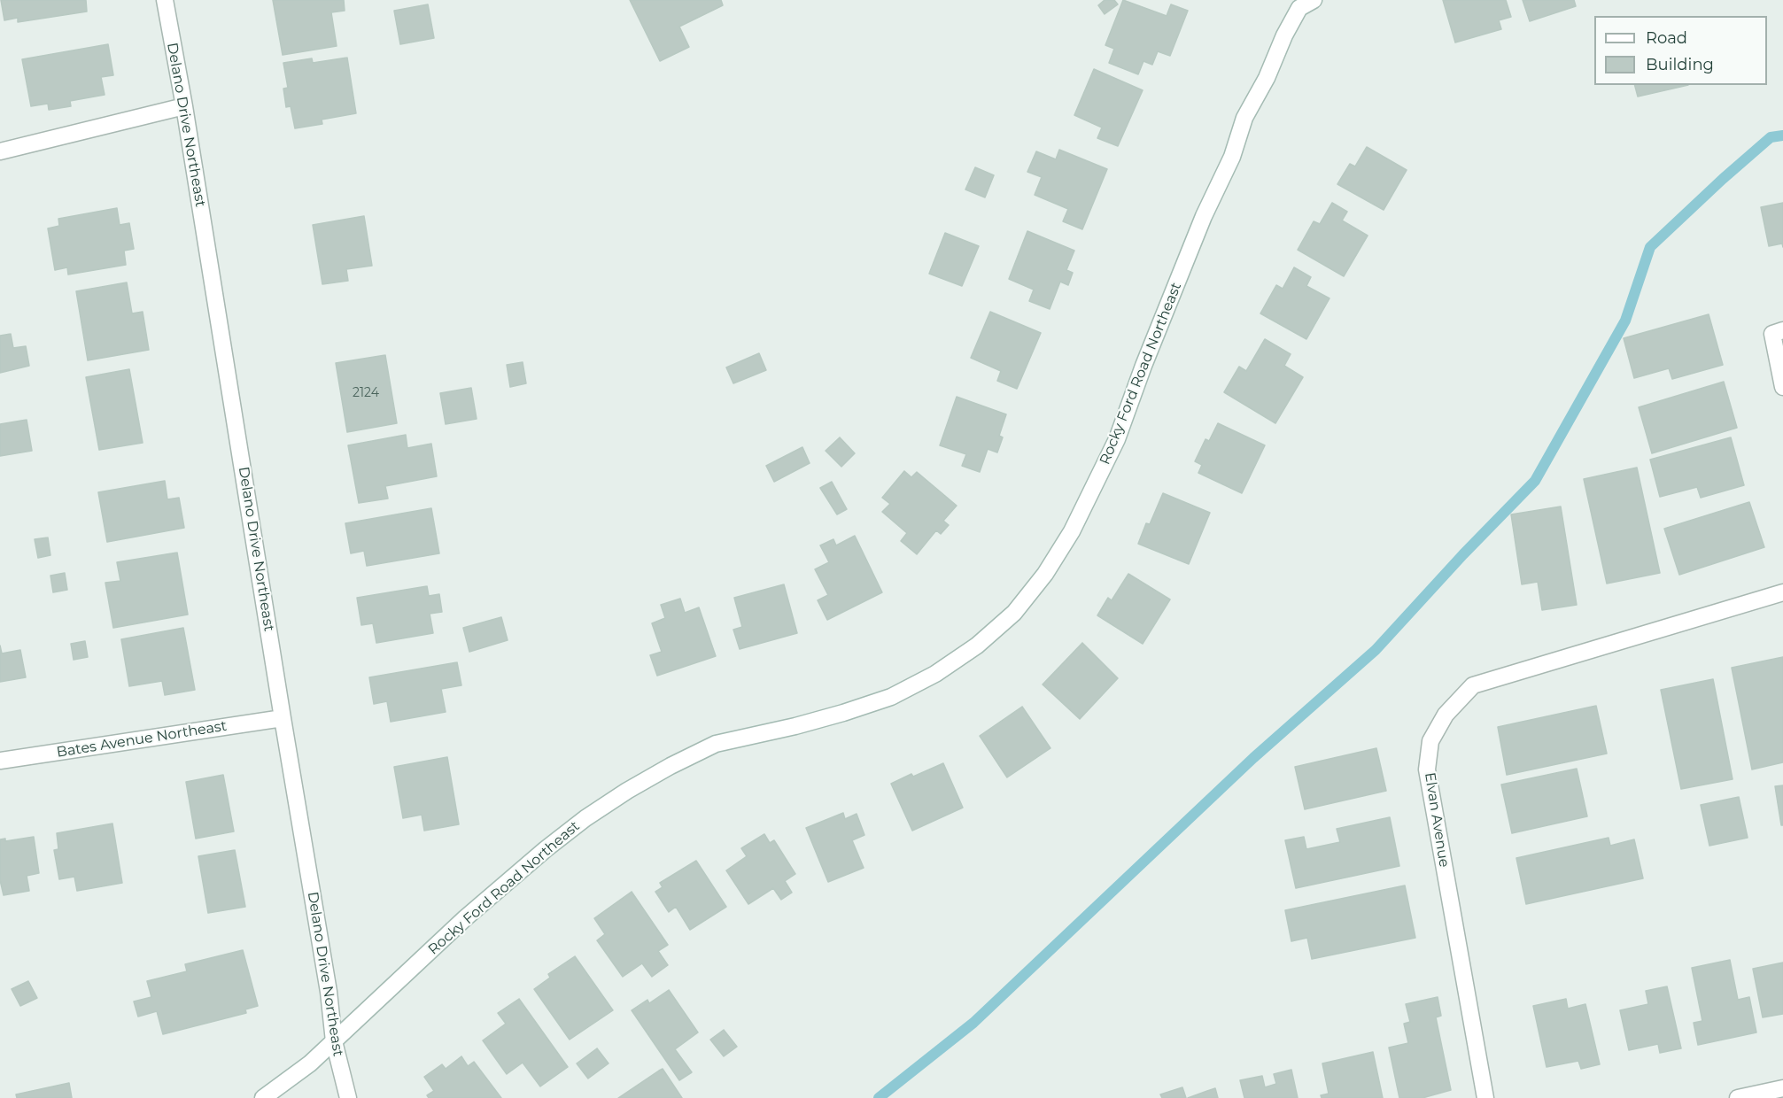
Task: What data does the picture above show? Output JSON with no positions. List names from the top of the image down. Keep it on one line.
{"streets":{"street":["Delano Drive Northeast","Rocky Ford Road Northeast","Bates Avenue Northeast","Elvan Avenue"]},"crossings":[["Delano Drive Northeast","Rocky Ford Road Northeast"],["Delano Drive Northeast","Bates Avenue Northeast"]],"house_numbers":["2124"],"legend":["Road","Building"]}
